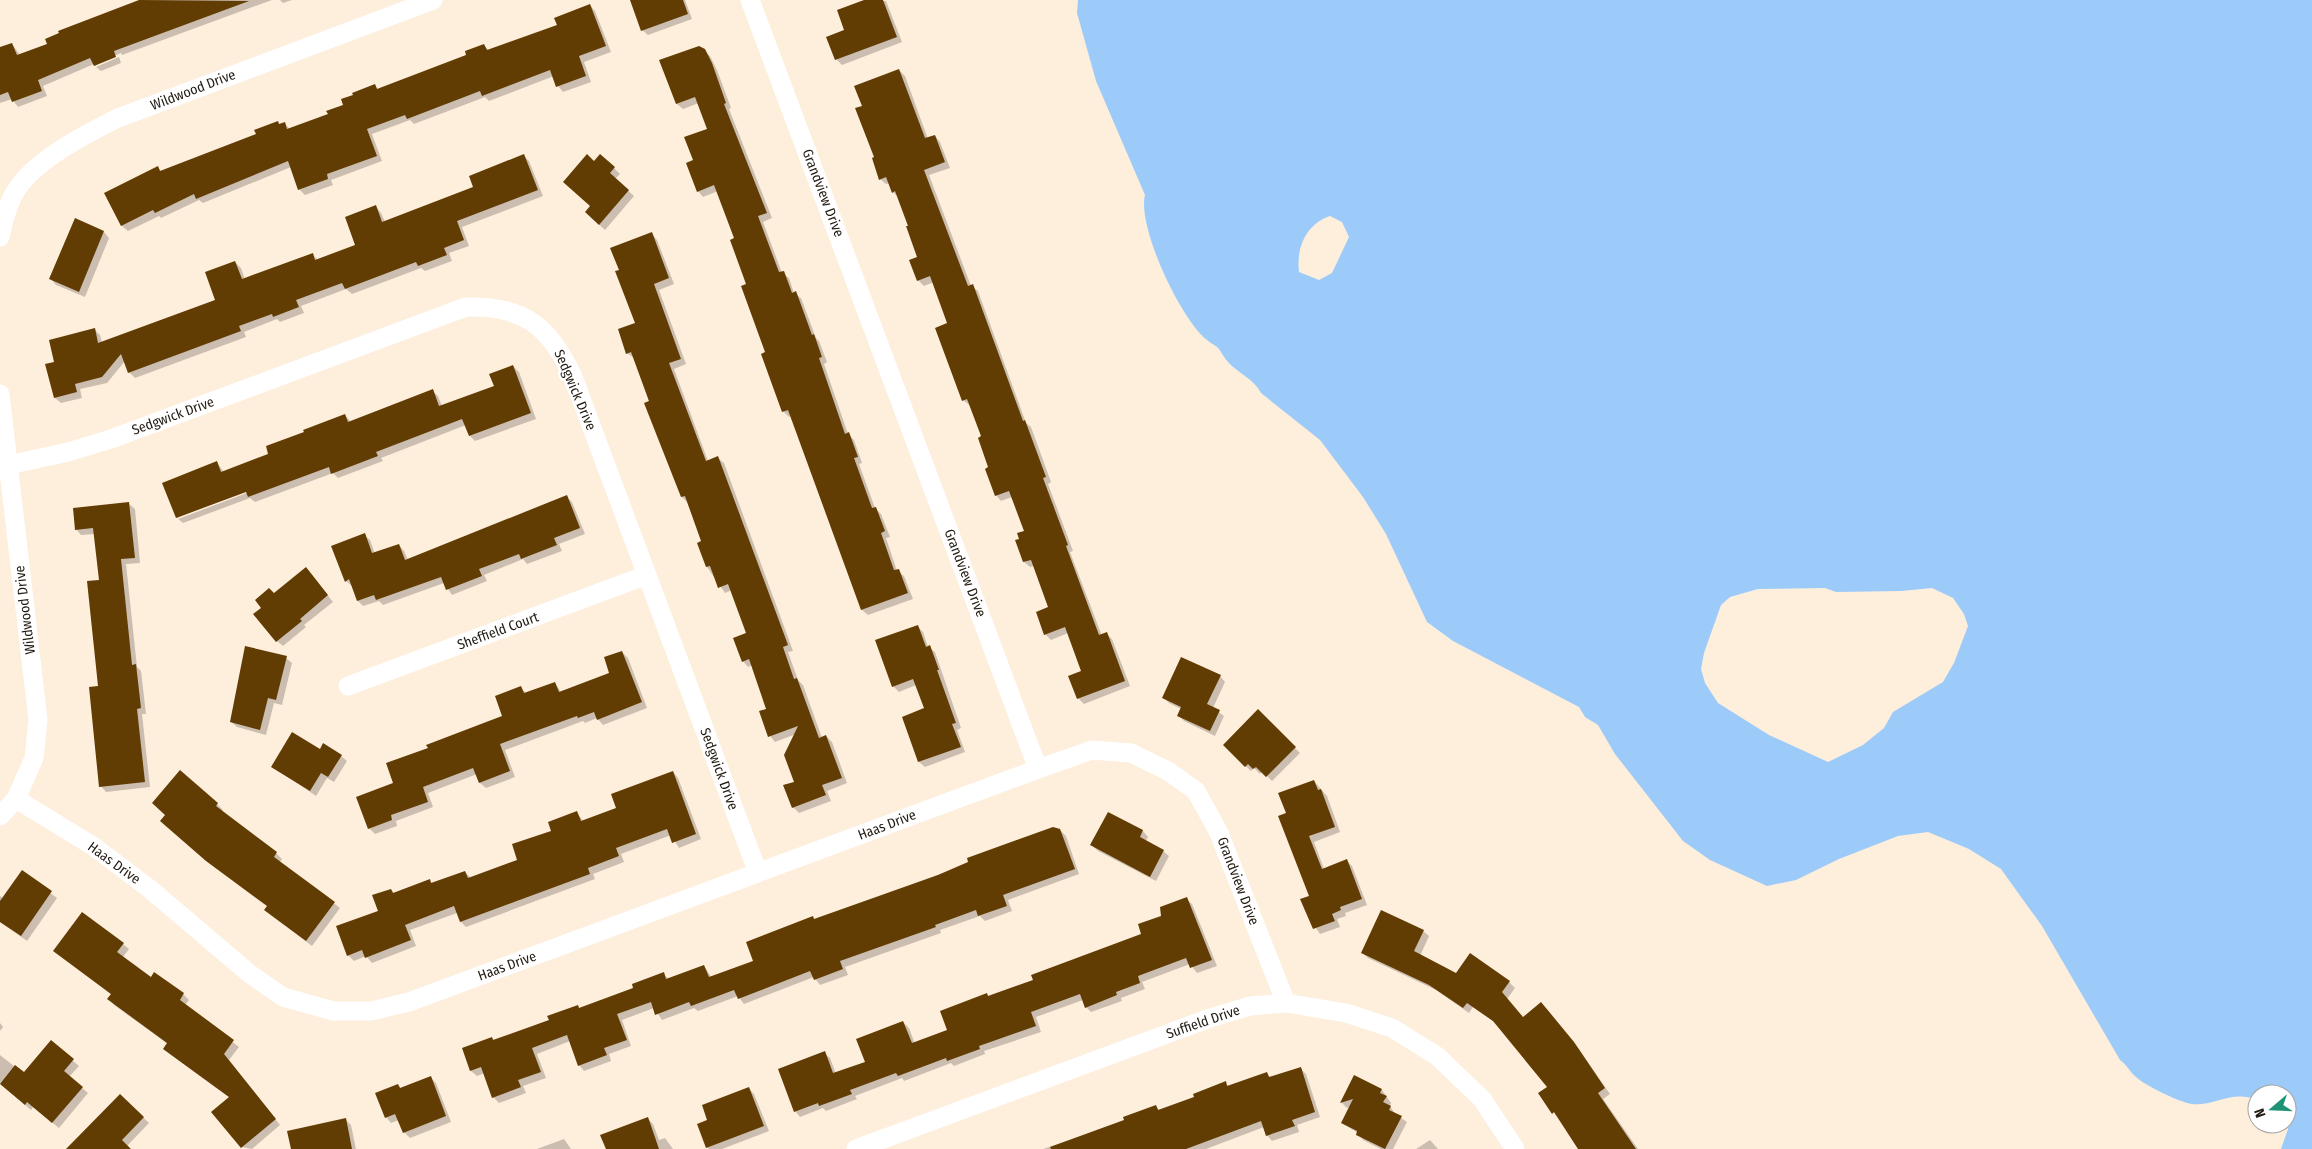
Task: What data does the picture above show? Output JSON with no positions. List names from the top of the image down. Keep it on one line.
{"streets":{"street":["Wildwood Drive","Grandview Drive","Sedgwick Drive","Sheffield Court","Haas Drive","Suffield Drive"]},"crossings":[["Wildwood Drive","Sedgwick Drive"],["Wildwood Drive","Haas Drive"],["Grandview Drive","Haas Drive"],["Grandview Drive","Suffield Drive"],["Sedgwick Drive","Sheffield Court"],["Sedgwick Drive","Haas Drive"]],"north":"left"}
